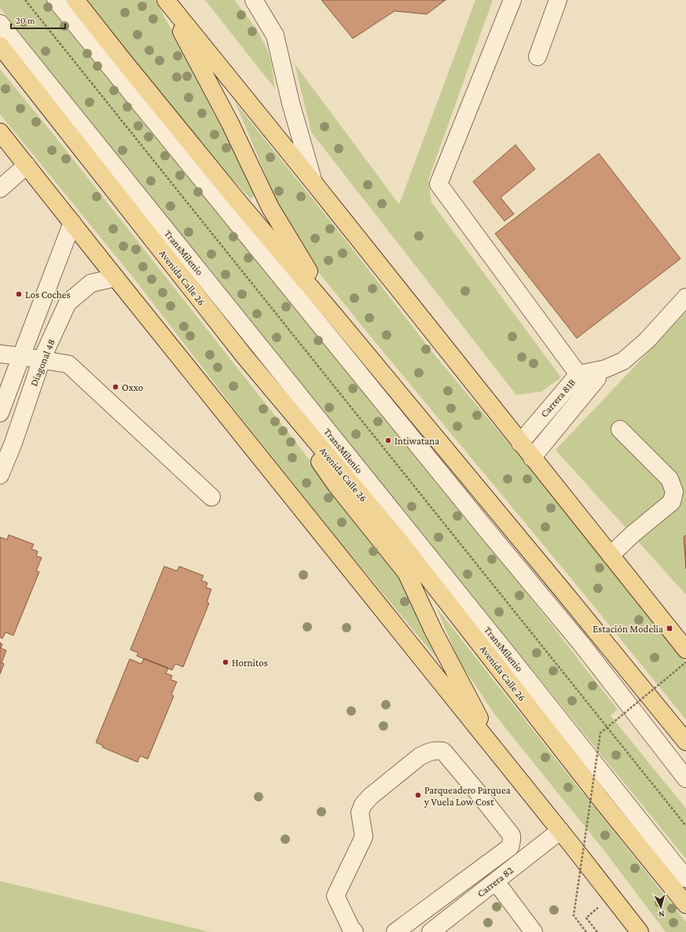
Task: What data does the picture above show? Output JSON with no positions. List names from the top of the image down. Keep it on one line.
{"streets":{"main road":["Avenida Calle 26"],"street":["TransMilenio","Diagonal 48","Carrera 81B","Carrera 82"]},"places":{"other":["Los Coches","Oxxo","Intiwatana","Hornitos","Parqueadero Parquea y Vuela Low Cost"],"transit":["Estación Modelia"]},"scale_bar":"20 m","north":"bottom"}
